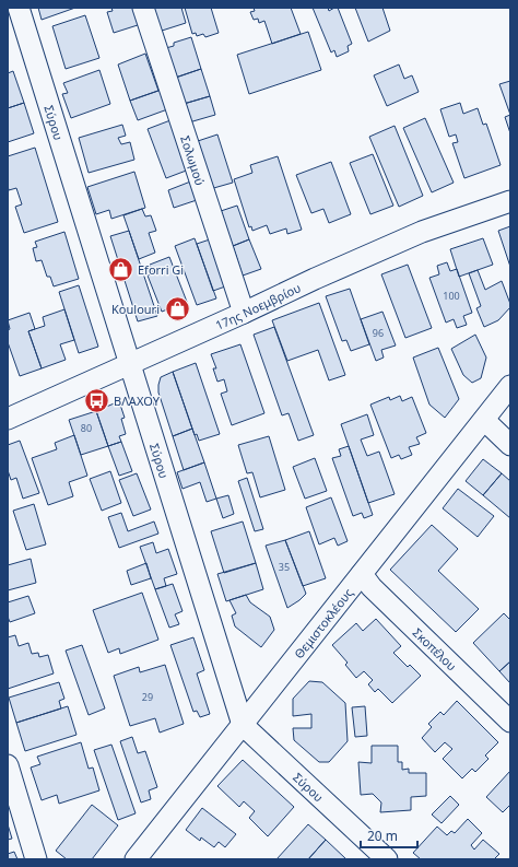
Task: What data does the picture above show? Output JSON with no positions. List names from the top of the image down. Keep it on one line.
{"streets":{"street":["Σύρου","Σολωμού","17ης Νοεμβρίου","Θεμιστοκλέους","Σκοπέλου"]},"crossings":[["Σύρου","17ης Νοεμβρίου"],["Σύρου","Θεμιστοκλέους"],["Σολωμού","17ης Νοεμβρίου"],["Θεμιστοκλέους","Σκοπέλου"]],"places":{"shop":["Eforri Gi","Koulouri"],"bus stop":["ΒΛΑΧΟΥ"]},"house_numbers":["100","96","80","35","29"],"scale_bar":"20 m"}
